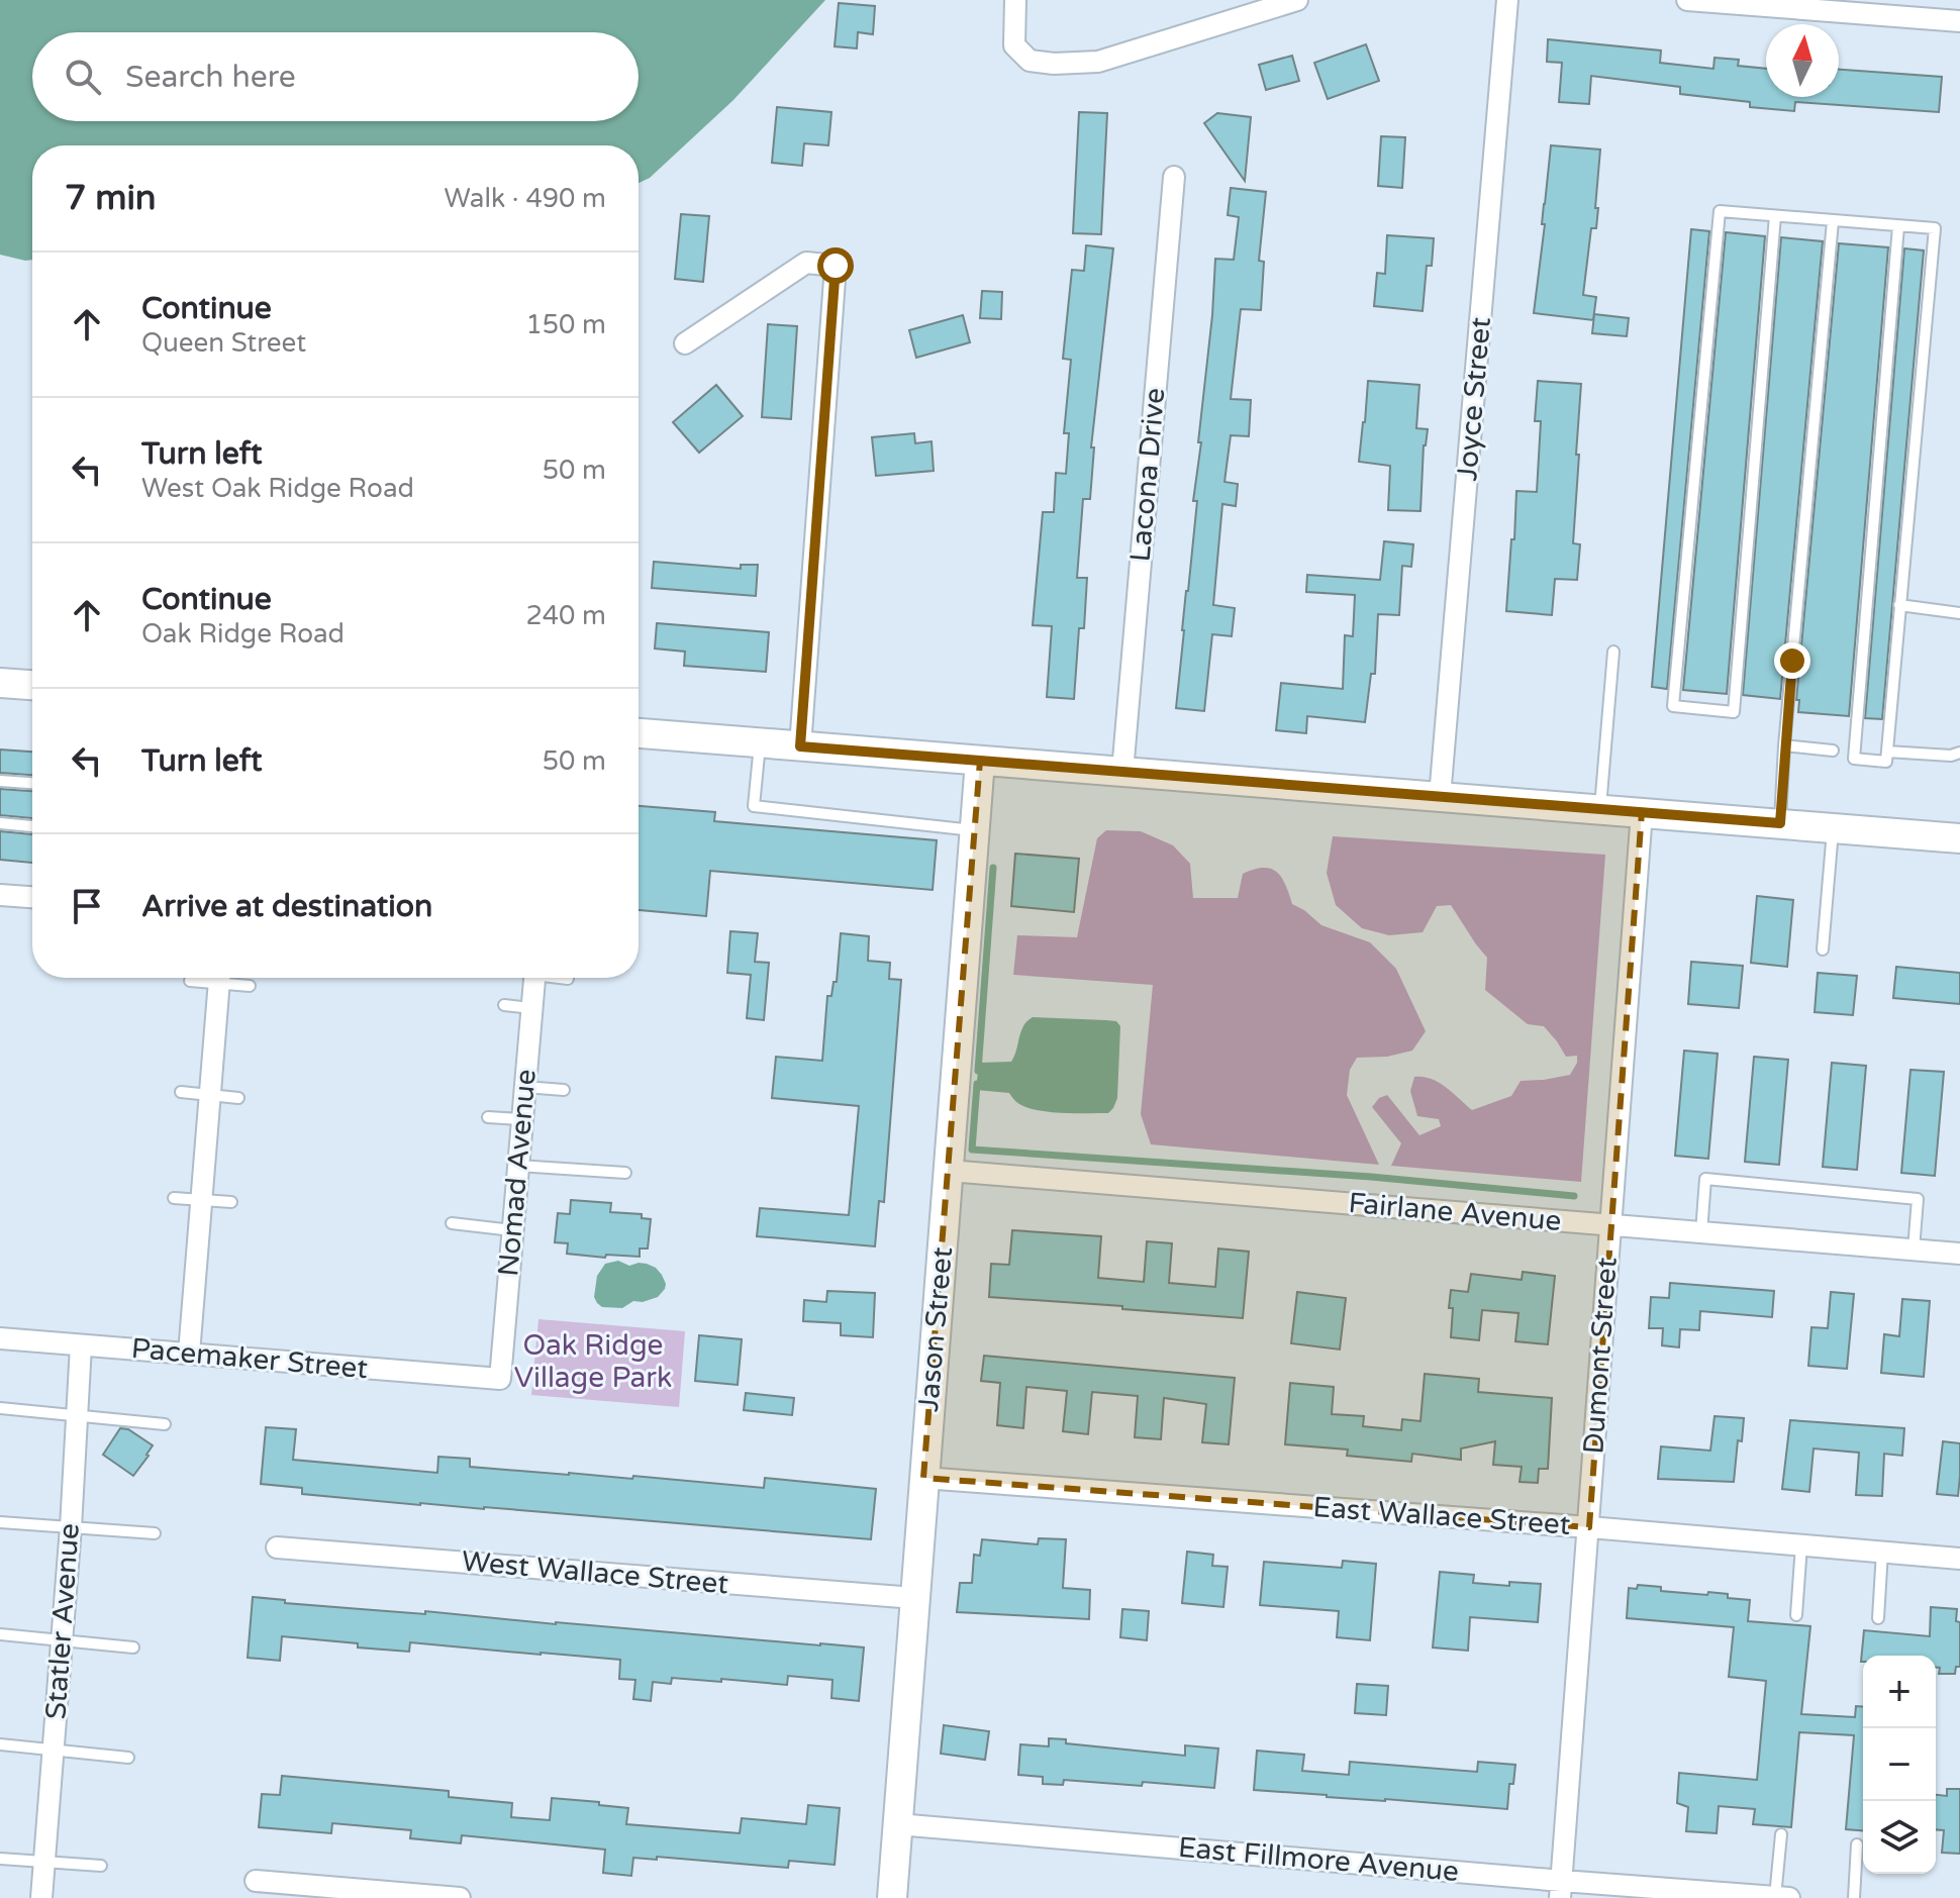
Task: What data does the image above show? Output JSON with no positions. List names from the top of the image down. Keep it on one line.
{"streets":{"main road":["Jason Street"],"street":["Joyce Street","Lacona Drive","Nomad Avenue","Fairlane Avenue","Dumont Street","Pacemaker Street","East Wallace Street","West Wallace Street","Statler Avenue","East Fillmore Avenue"]},"crossings":[["Nomad Avenue","Pacemaker Street"],["Fairlane Avenue","Jason Street"],["Fairlane Avenue","Dumont Street"],["Jason Street","East Wallace Street"],["Jason Street","West Wallace Street"],["Jason Street","East Fillmore Avenue"],["Dumont Street","East Wallace Street"],["Dumont Street","East Fillmore Avenue"],["Pacemaker Street","Statler Avenue"]],"parks":["Oak Ridge Village Park"],"north":"top","page":{"search":"Search here","heading":["7 min","Walk · 490 m"],"list":[["Continue","Queen Street","150 m"],["Turn left","West Oak Ridge Road","50 m"],["Continue","Oak Ridge Road","240 m"],["Turn left","50 m"],"Arrive at destination"],"map_buttons":["+","−"]}}
